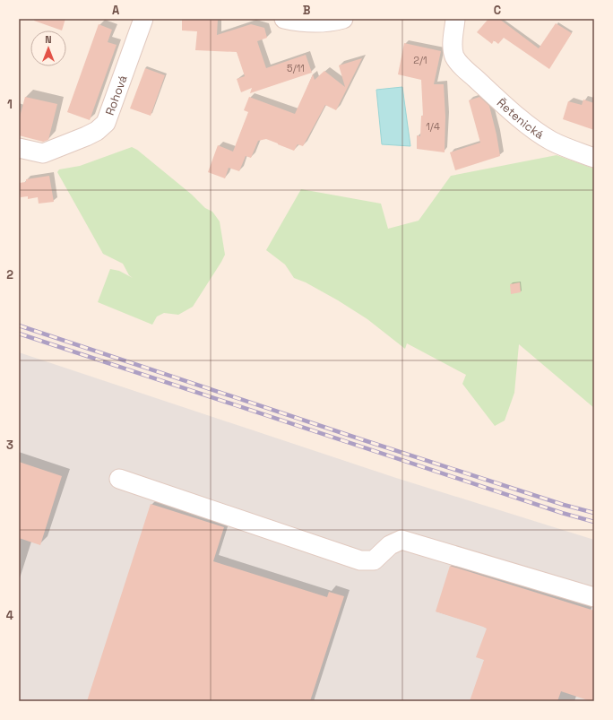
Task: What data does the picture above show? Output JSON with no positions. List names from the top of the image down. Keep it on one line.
{"streets":{"street":["Rohová","Řetenická"]},"house_numbers":["2/1","5/11","1/4"],"north":"top","grid":{"columns":["A","B","C"],"rows":["1","2","3","4"]}}
